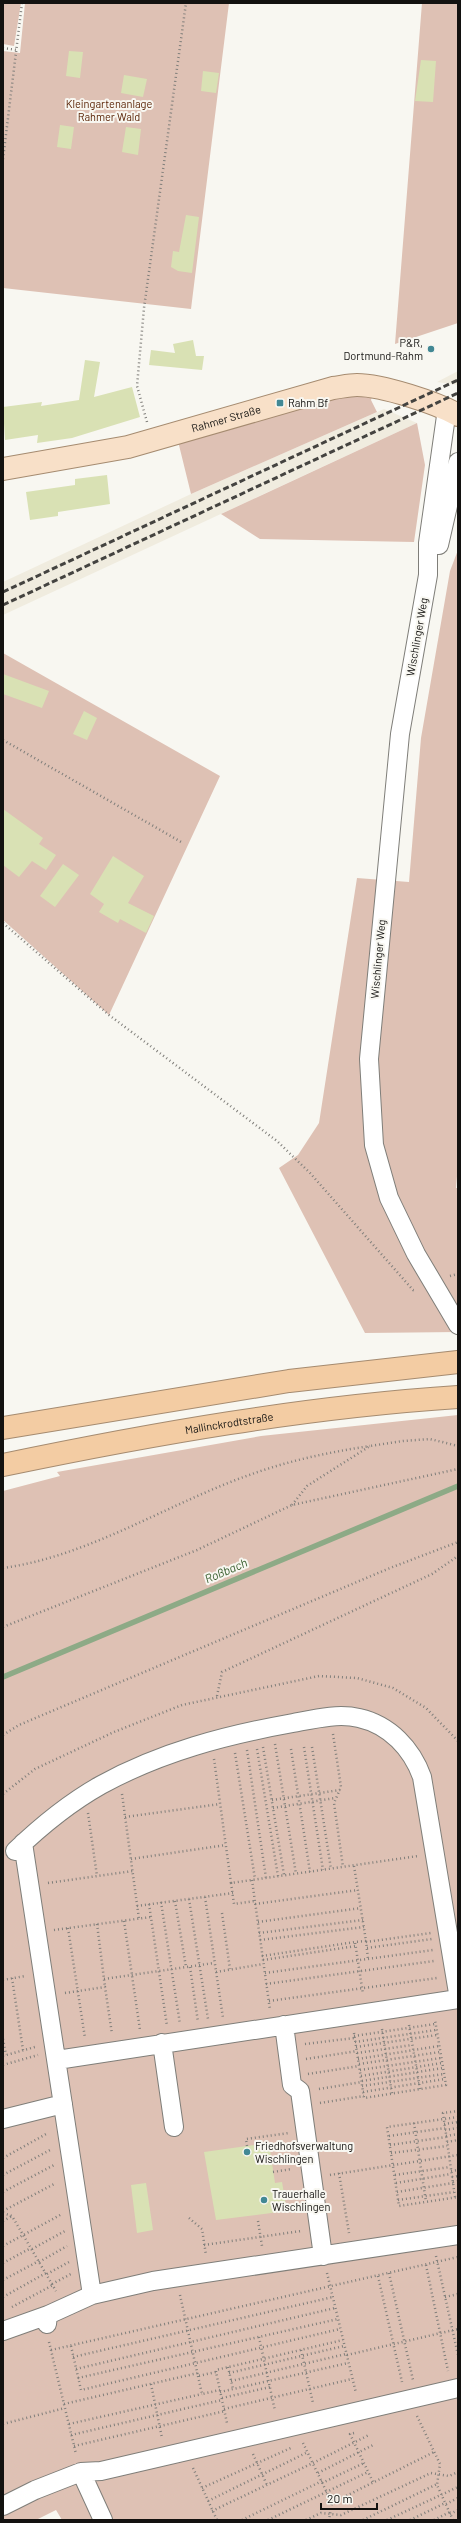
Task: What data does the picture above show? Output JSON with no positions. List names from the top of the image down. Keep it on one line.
{"streets":{"highway":["Mallinckrodtstraße"],"main road":["Rahmer Straße"],"street":["Wischlinger Weg"]},"crossings":[["Rahmer Straße","Wischlinger Weg"]],"water":["Roßbach"],"parks":["Kleingartenanlage Rahmer Wald"],"places":{"other":["P&R, Dortmund-Rahm","Friedhofsverwaltung Wischlingen","Trauerhalle Wischlingen"],"transit":["Rahm Bf"]},"scale_bar":"20 m"}
